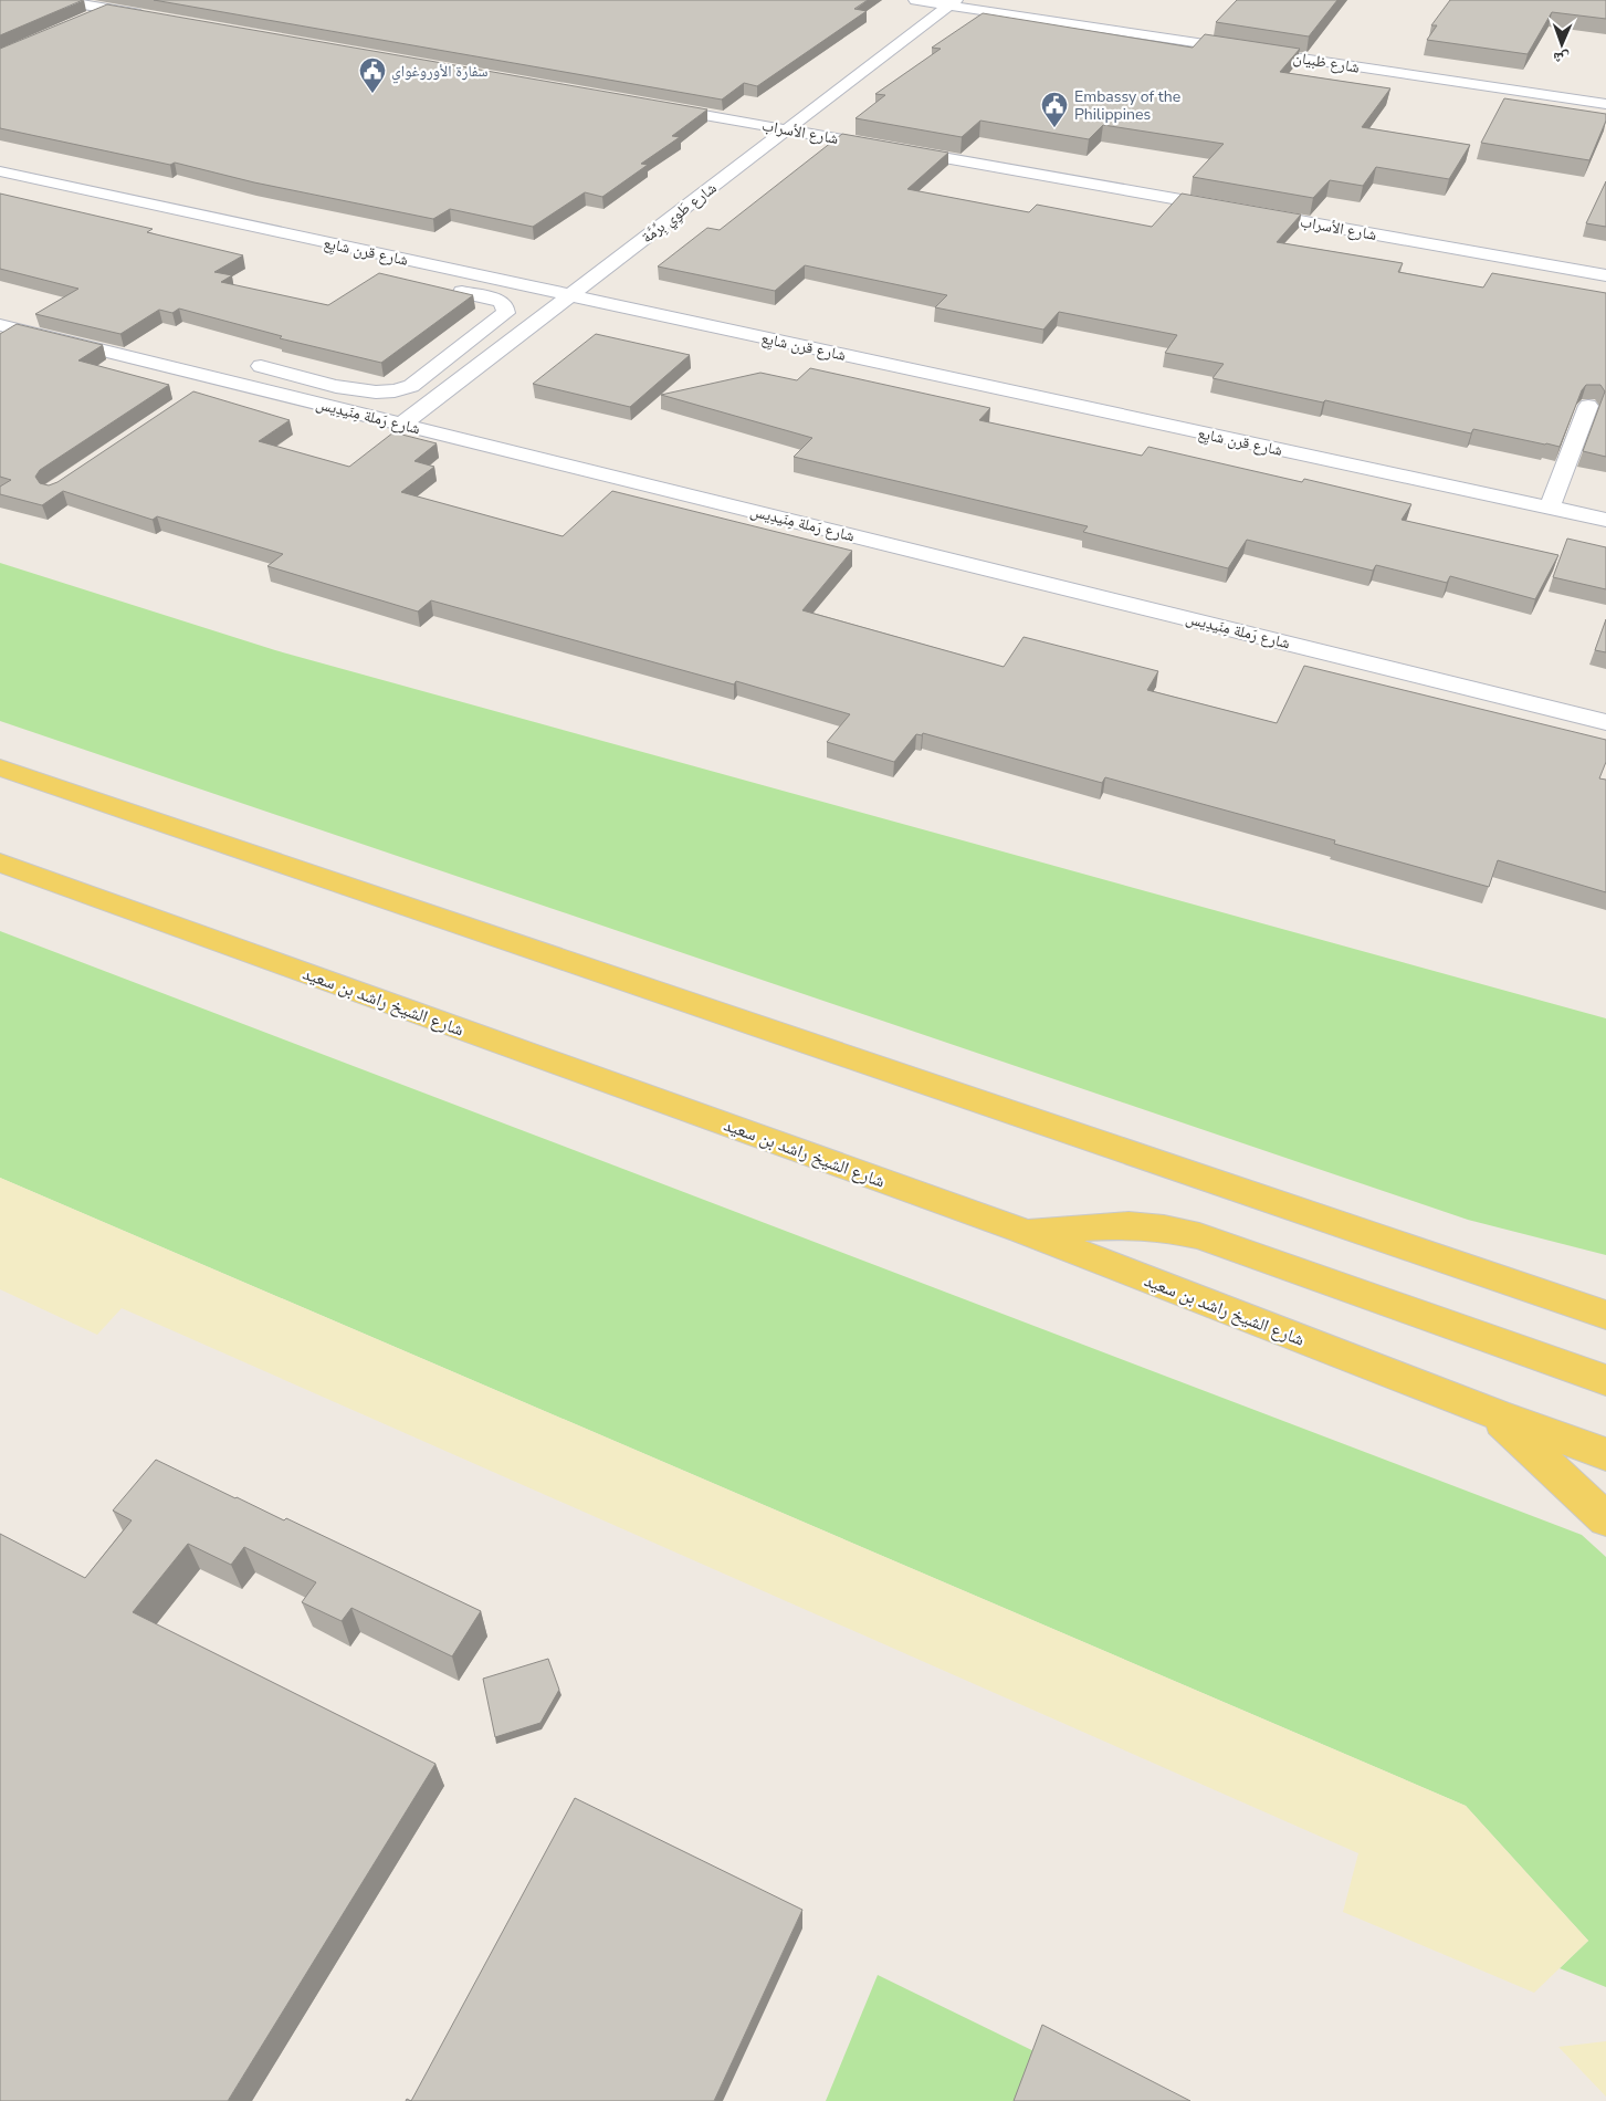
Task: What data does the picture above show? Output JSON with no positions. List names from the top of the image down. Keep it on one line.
{"streets":{"main road":["شارع الشيخ راشد بن سعيد"],"street":["شارع ظبيان","شارع الأسراب","شارع طَوِي بِرِّمَّة","شارع قرن شايِع","شارع رَملة مِنَيدِيس"]},"crossings":[["شارع ظبيان","شارع طَوِي بِرِّمَّة"],["شارع الأسراب","شارع طَوِي بِرِّمَّة"],["شارع طَوِي بِرِّمَّة","شارع قرن شايِع"],["شارع طَوِي بِرِّمَّة","شارع رَملة مِنَيدِيس"]],"places":{"public building":["سفارة الأوروغواي","Embassy of the Philippines"]},"north":"bottom"}
